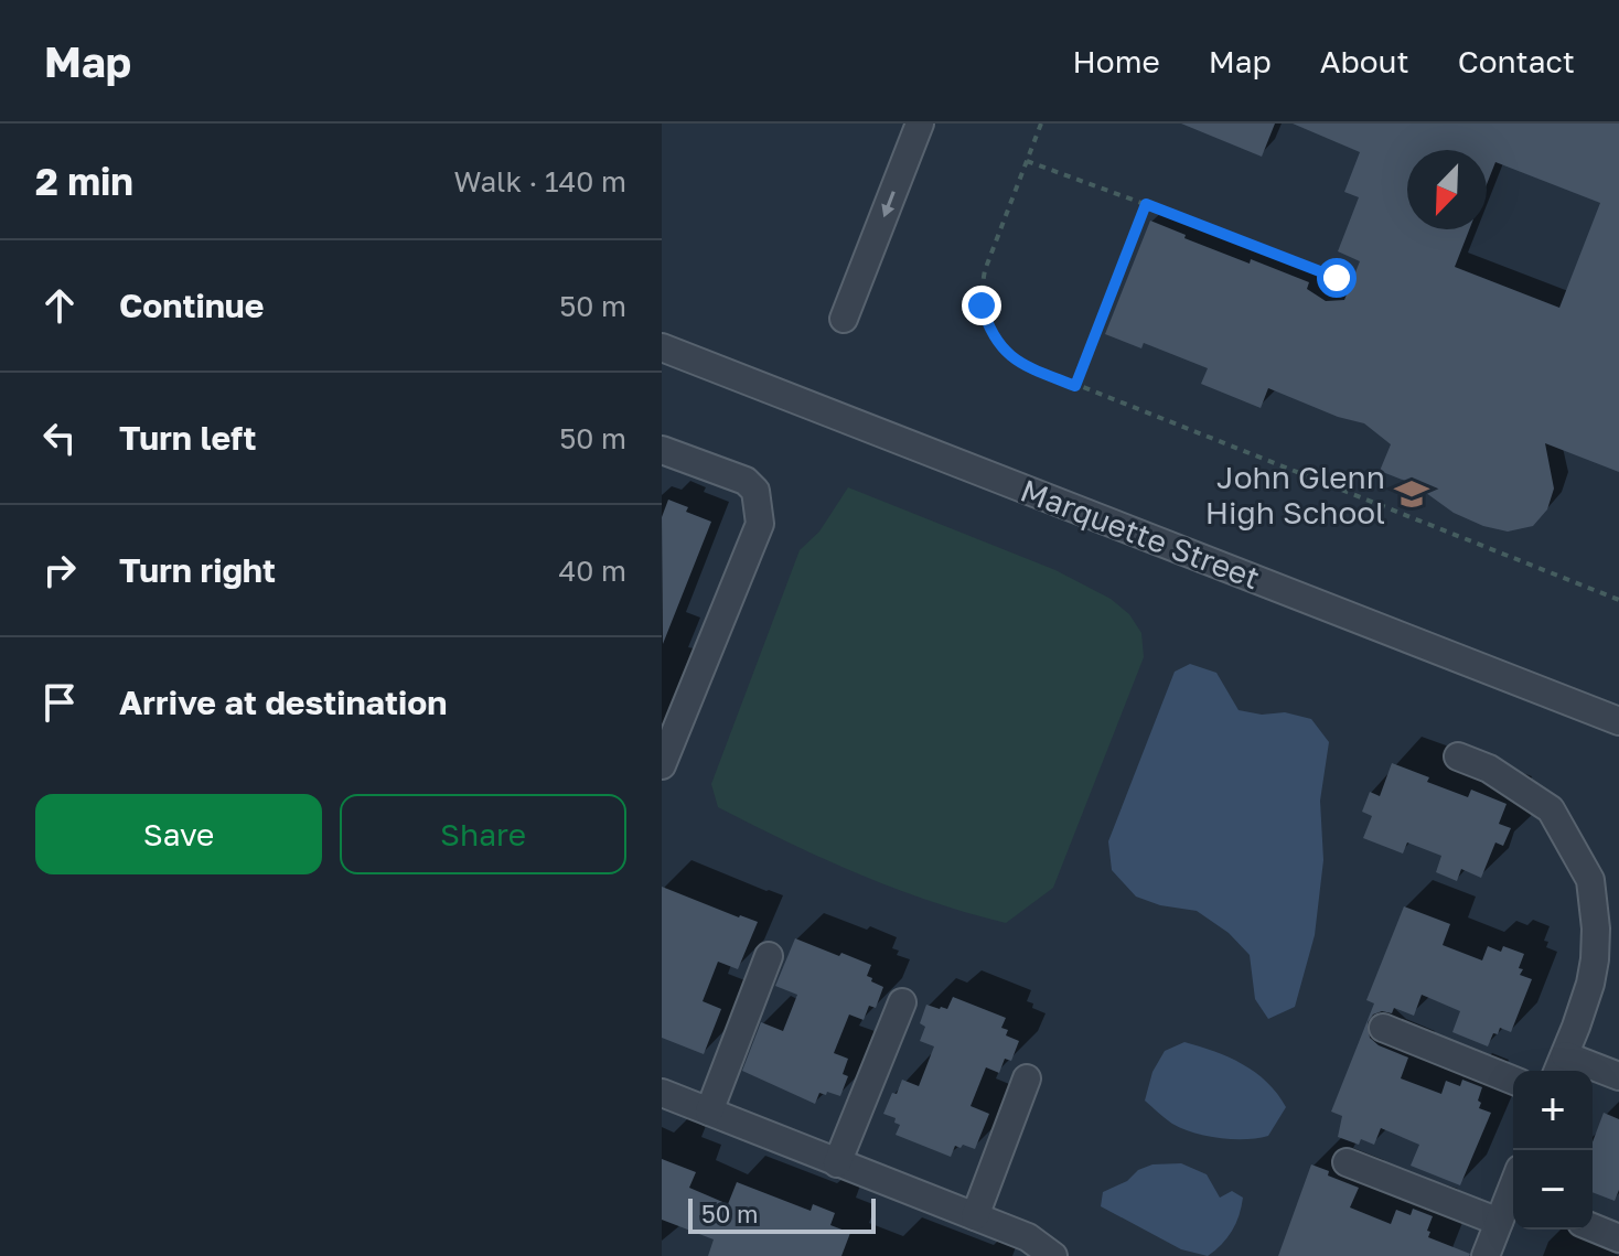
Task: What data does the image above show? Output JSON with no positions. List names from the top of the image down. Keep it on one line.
{"streets":{"street":["Marquette Street"]},"places":{"school or university":["John Glenn High School"]},"scale_bar":"50 m","north":"bottom left","page":{"header":"Map","nav":["Home","Map","About","Contact"],"heading":["2 min","Walk · 140 m"],"list":[["Continue","50 m"],["Turn left","50 m"],["Turn right","40 m"],"Arrive at destination"],"buttons":["Save","Share"],"map_buttons":["+","−"],"scale":"50 m"}}
